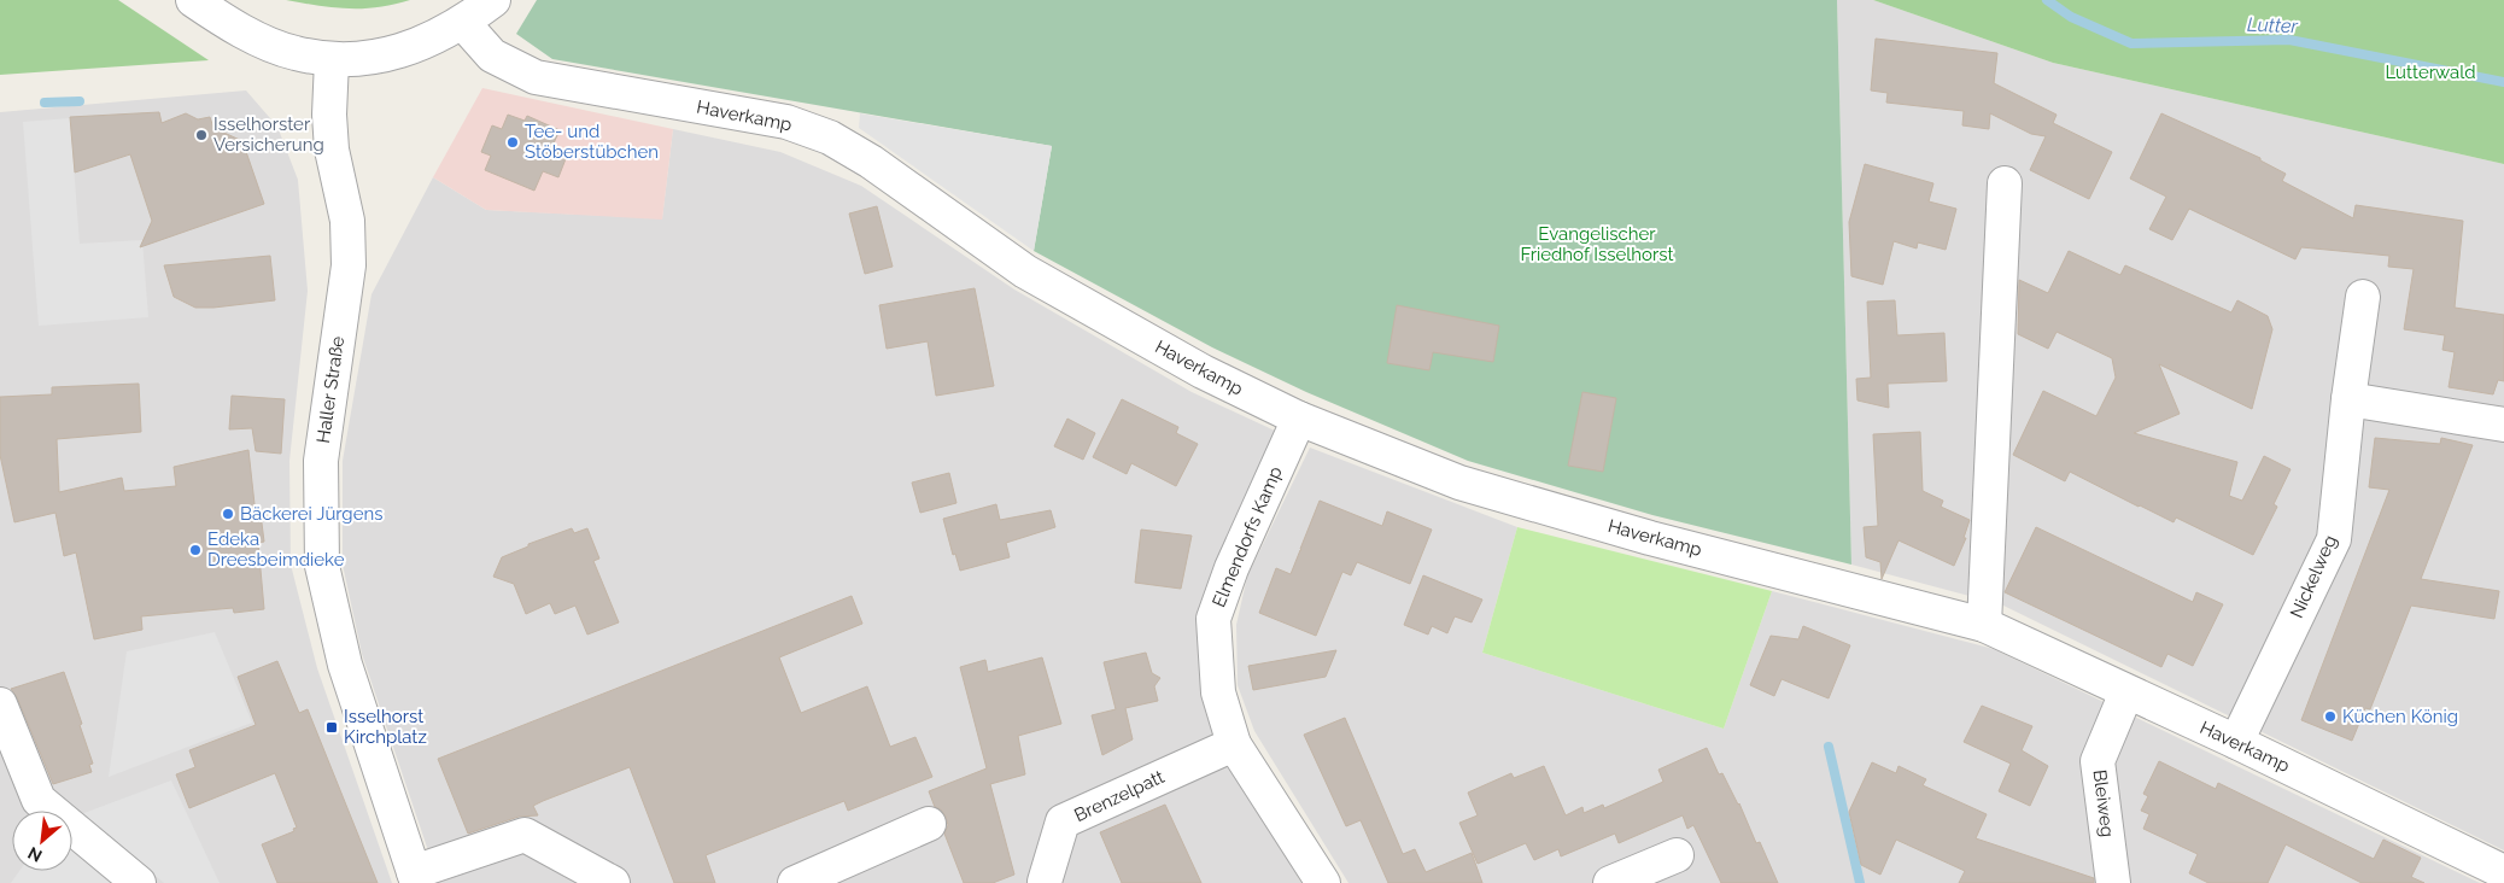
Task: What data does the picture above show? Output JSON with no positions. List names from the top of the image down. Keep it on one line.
{"streets":{"street":["Haverkamp","Haller Straße","Elmendorfs Kamp","Nickelweg","Brenzelpatt","Bleiweg"]},"crossings":[["Haverkamp","Elmendorfs Kamp"],["Haverkamp","Nickelweg"],["Haverkamp","Bleiweg"],["Elmendorfs Kamp","Brenzelpatt"]],"water":["Lutter"],"parks":["Lutterwald","Evangelischer Friedhof Isselhorst"],"places":{"other":["Isselhorster Versicherung","Tee- und Stöberstübchen","Bäckerei Jürgens","Edeka Dreesbeimdieke","Küchen König"],"transit":["Isselhorst Kirchplatz"]},"north":"bottom left"}
